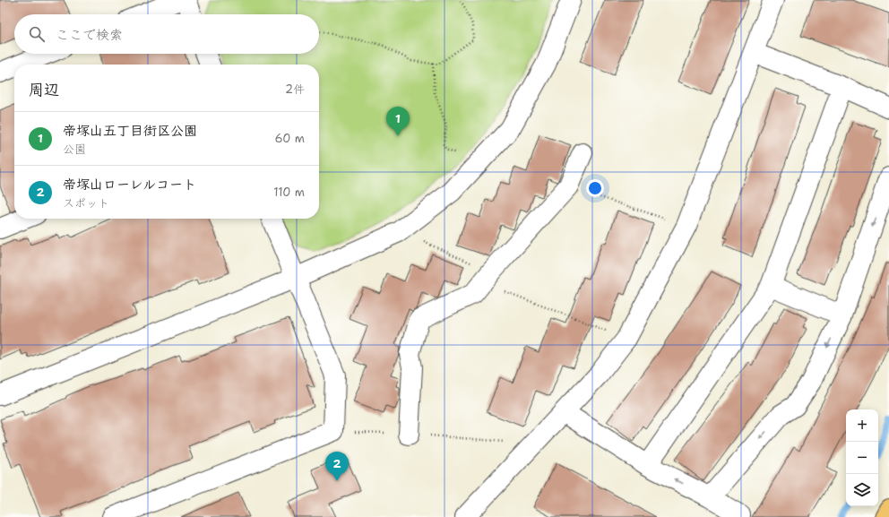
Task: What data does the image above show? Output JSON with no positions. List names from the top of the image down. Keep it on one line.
{"page":{"search":"ここで検索","heading":["周辺","2件"],"pins":["1","2"],"list":[{"mark":"1","name":"帝塚山五丁目街区公園","note":"公園","value":"60 m"},{"mark":"2","name":"帝塚山ローレルコート","note":"スポット","value":"110 m"}],"map_buttons":["+","−"]}}
